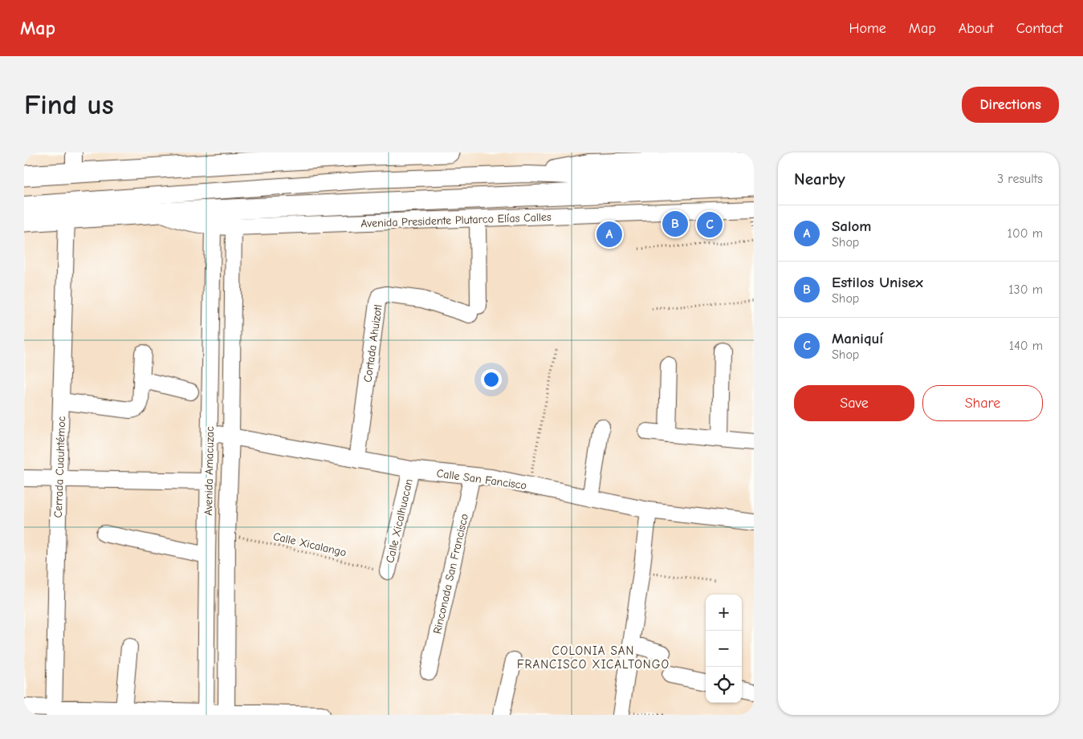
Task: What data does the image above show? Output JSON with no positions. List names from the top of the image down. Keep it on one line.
{"streets":{"main road":["Avenida Presidente Plutarco Elías Calles"],"street":["Cortada Ahuizotl","Cerrada Cuauhtémoc","Avenida Amacuzac","Calle San Fancisco","Calle Xicalhuacan","Rinconada San Francisco"],"path":["Calle Xicalango"]},"crossings":[["Avenida Presidente Plutarco Elías Calles","Cortada Ahuizotl"],["Avenida Presidente Plutarco Elías Calles","Cerrada Cuauhtémoc"],["Avenida Presidente Plutarco Elías Calles","Avenida Amacuzac"],["Cortada Ahuizotl","Calle San Fancisco"],["Avenida Amacuzac","Calle San Fancisco"],["Avenida Amacuzac","Calle Xicalango"],["Calle San Fancisco","Calle Xicalhuacan"],["Calle San Fancisco","Rinconada San Francisco"],["Calle Xicalhuacan","Calle Xicalango"]],"districts":["COLONIA SAN FRANCISCO XICALTONGO"],"page":{"header":"Map","nav":["Home","Map","About","Contact"],"buttons":["Directions",["Save","Share"]],"title":"Find us","heading":["Nearby","3 results"],"list":[{"mark":"A","name":"Salom","note":"Shop","value":"100 m"},{"mark":"B","name":"Estilos Unisex","note":"Shop","value":"130 m"},{"mark":"C","name":"Maniquí","note":"Shop","value":"140 m"}],"pins":["B","C","A"],"map_buttons":["+","−"]}}
